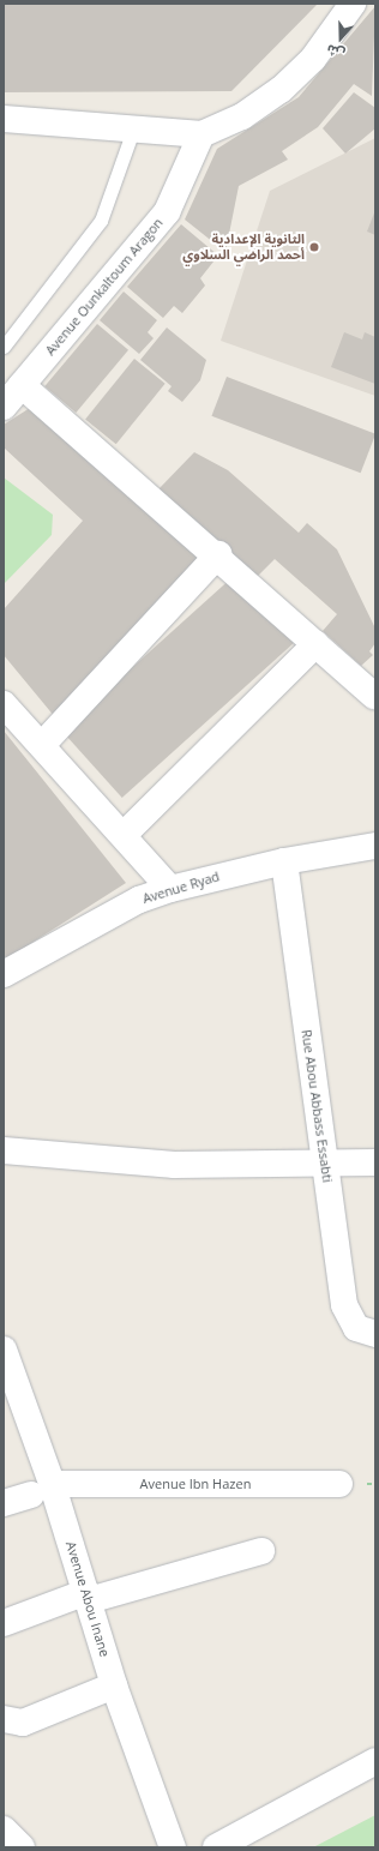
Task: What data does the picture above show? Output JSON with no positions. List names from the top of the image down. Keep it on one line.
{"streets":{"street":["Avenue Ounkaltoum Aragon","Avenue Ryad","Rue Abou Abbass Essabti","Avenue Ibn Hazen","Avenue Abou Inane"]},"crossings":[["Avenue Ryad","Rue Abou Abbass Essabti"],["Avenue Ibn Hazen","Avenue Abou Inane"]],"places":["الثانوية الإعدادية أحمد الراضي السلاوي"],"north":"bottom"}
